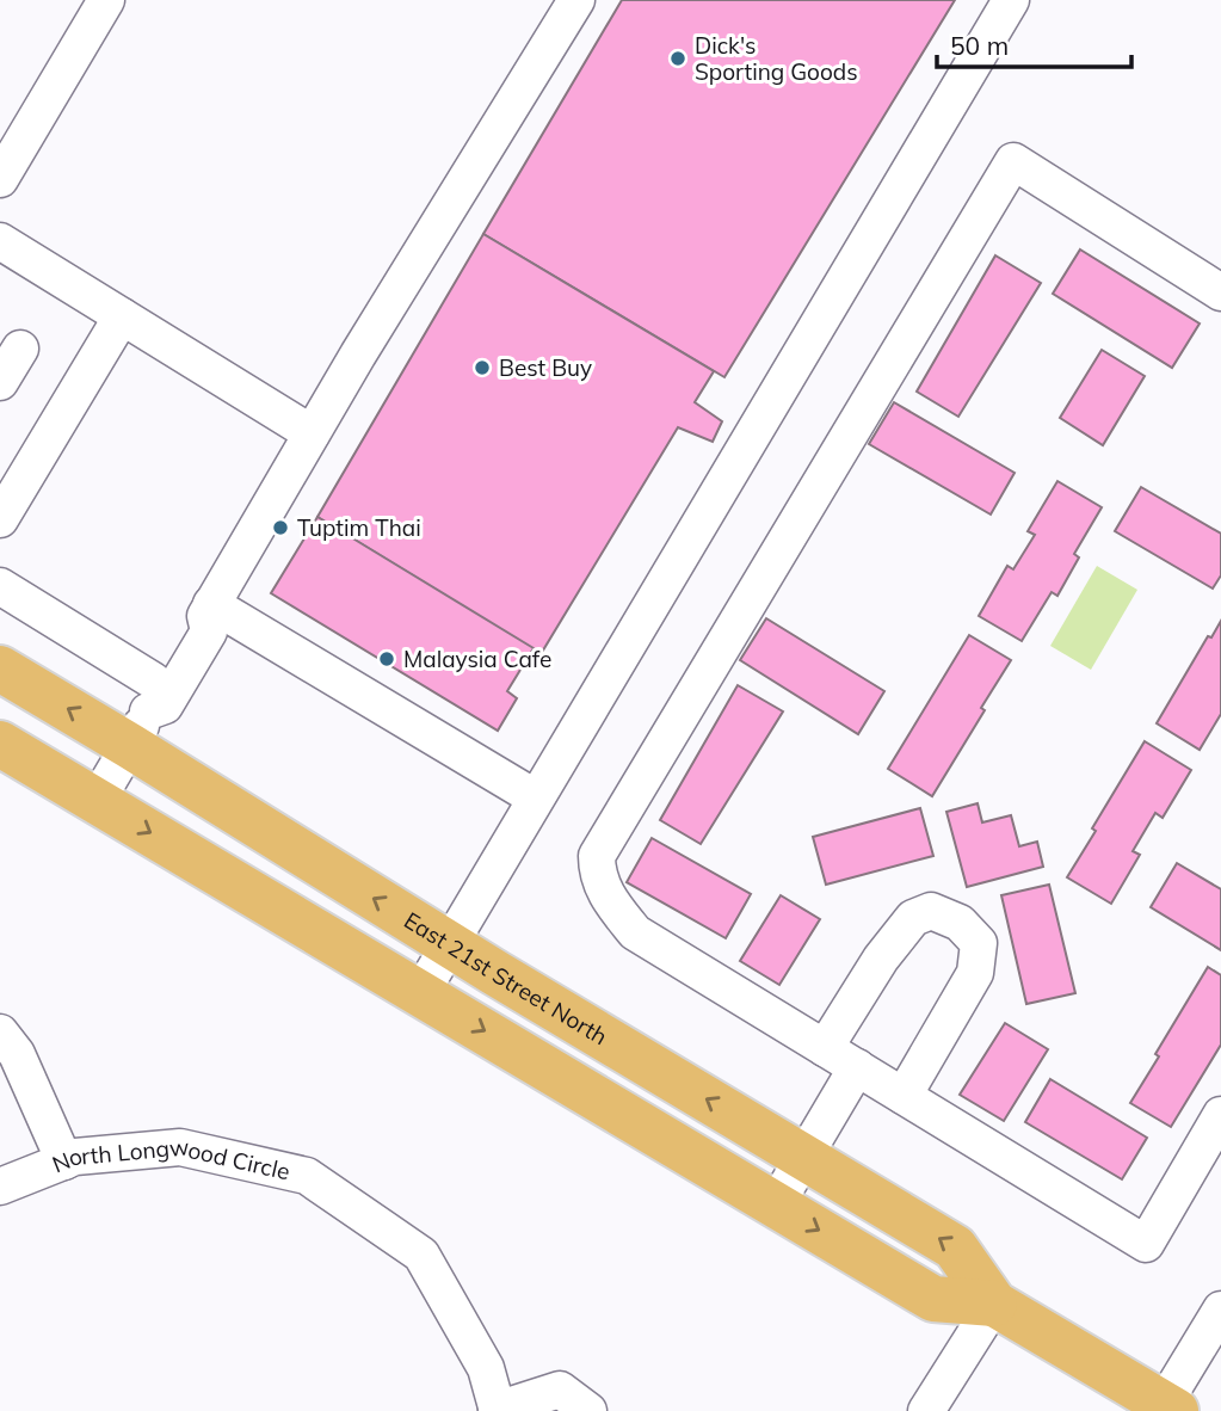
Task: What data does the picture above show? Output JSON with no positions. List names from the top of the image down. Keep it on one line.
{"streets":{"main road":["East 21st Street North"],"street":["North Longwood Circle"]},"places":["Dick's Sporting Goods","Best Buy","Tuptim Thai","Malaysia Cafe"],"scale_bar":"50 m"}
